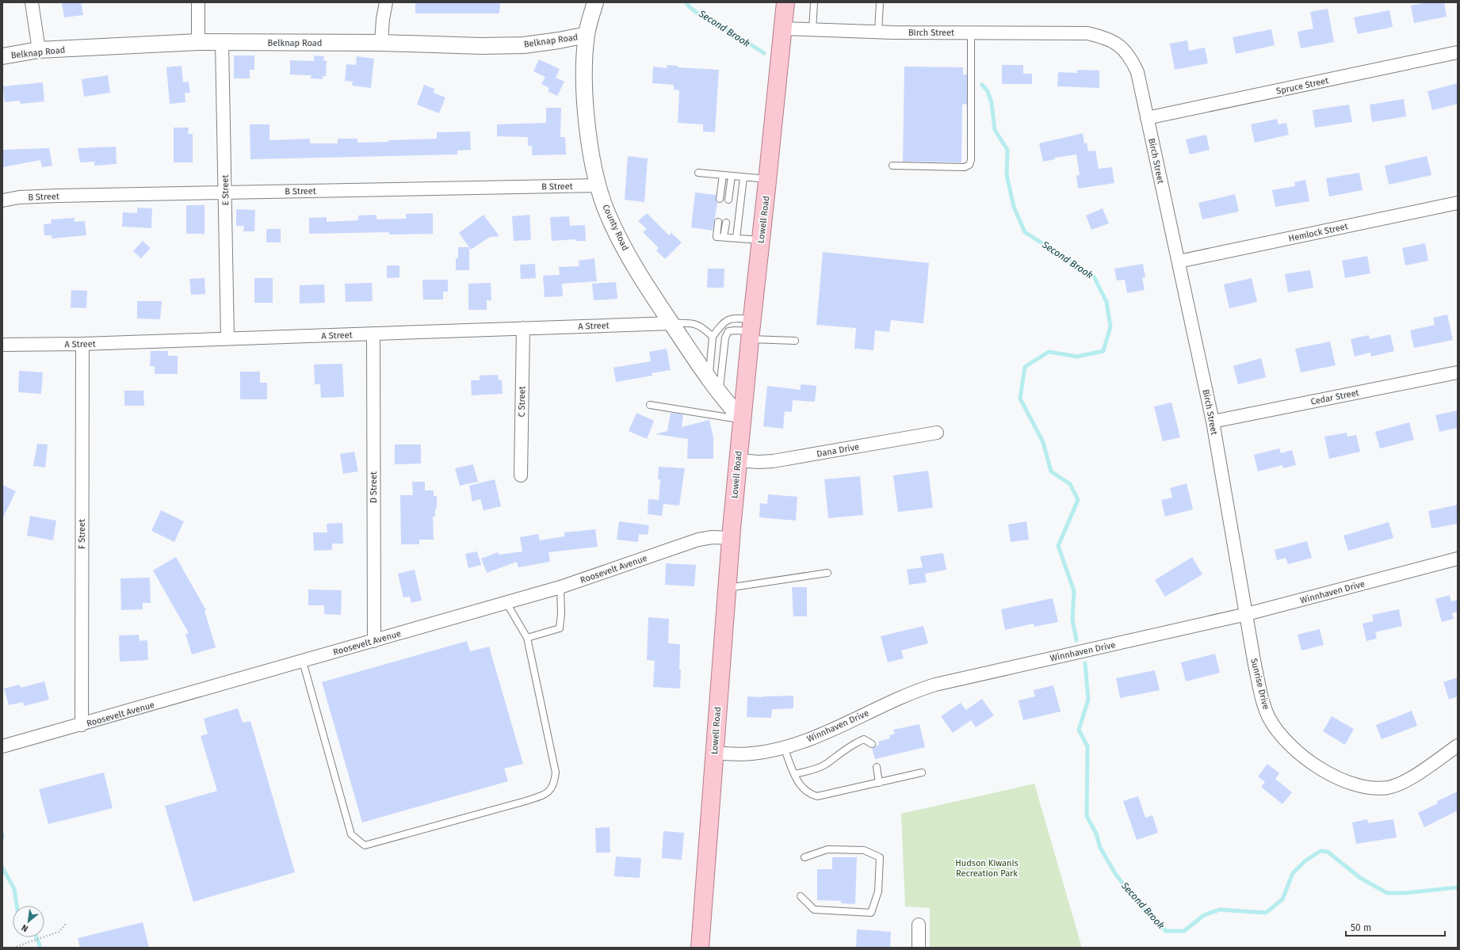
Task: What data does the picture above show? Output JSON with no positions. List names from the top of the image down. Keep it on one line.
{"streets":{"main road":["Lowell Road"],"street":["Birch Street","Belknap Road","Spruce Street","B Street","E Street","County Road","Hemlock Street","A Street","Cedar Street","C Street","Dana Drive","D Street","F Street","Roosevelt Avenue","Winnhaven Drive","Sunrise Drive"]},"crossings":[["Birch Street","Spruce Street"],["Birch Street","Lowell Road"],["Birch Street","Hemlock Street"],["Birch Street","Cedar Street"],["Birch Street","Winnhaven Drive"],["Birch Street","Sunrise Drive"],["Belknap Road","E Street"],["Belknap Road","County Road"],["B Street","E Street"],["B Street","County Road"],["E Street","A Street"],["Lowell Road","County Road"],["Lowell Road","Dana Drive"],["Lowell Road","Roosevelt Avenue"],["Lowell Road","Winnhaven Drive"],["County Road","A Street"],["A Street","C Street"],["A Street","D Street"],["A Street","F Street"],["D Street","Roosevelt Avenue"],["F Street","Roosevelt Avenue"],["Winnhaven Drive","Sunrise Drive"]],"water":["Second Brook"],"parks":["Hudson Kiwanis Recreation Park"],"scale_bar":"50 m","north":"bottom left"}
